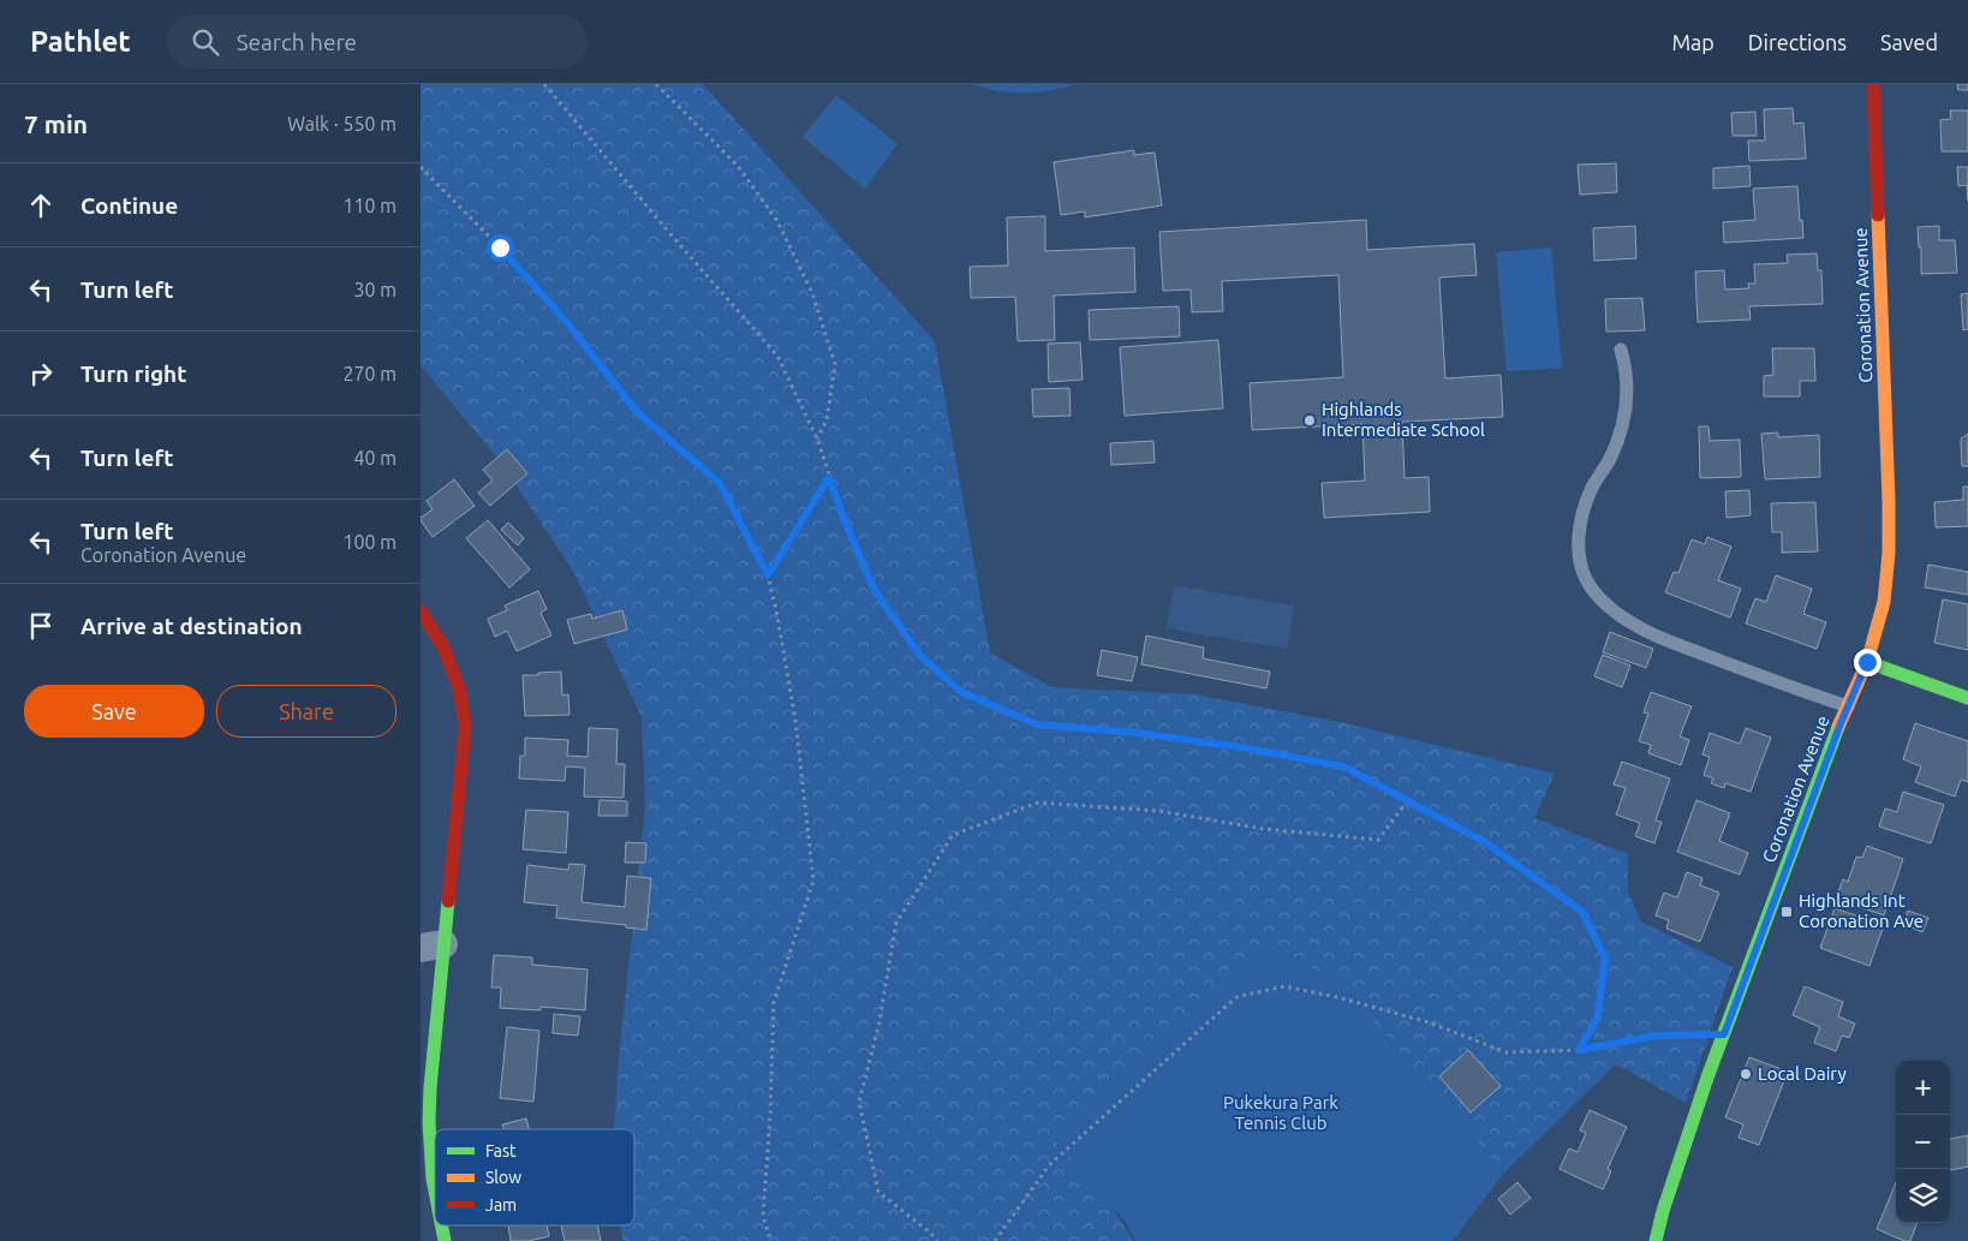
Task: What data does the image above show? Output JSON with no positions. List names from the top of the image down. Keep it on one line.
{"streets":{"main road":["Coronation Avenue"]},"parks":["Pukekura Park Tennis Club"],"places":{"other":["Highlands Intermediate School","Local Dairy"],"transit":["Highlands Int Coronation Ave"]},"legend":["Fast","Slow","Jam"],"page":{"header":"Pathlet","search":"Search here","nav":["Map","Directions","Saved"],"heading":["7 min","Walk · 550 m"],"list":[["Continue","110 m"],["Turn left","30 m"],["Turn right","270 m"],["Turn left","40 m"],["Turn left","Coronation Avenue","100 m"],"Arrive at destination"],"buttons":["Save","Share"],"map_buttons":["+","−"]}}
